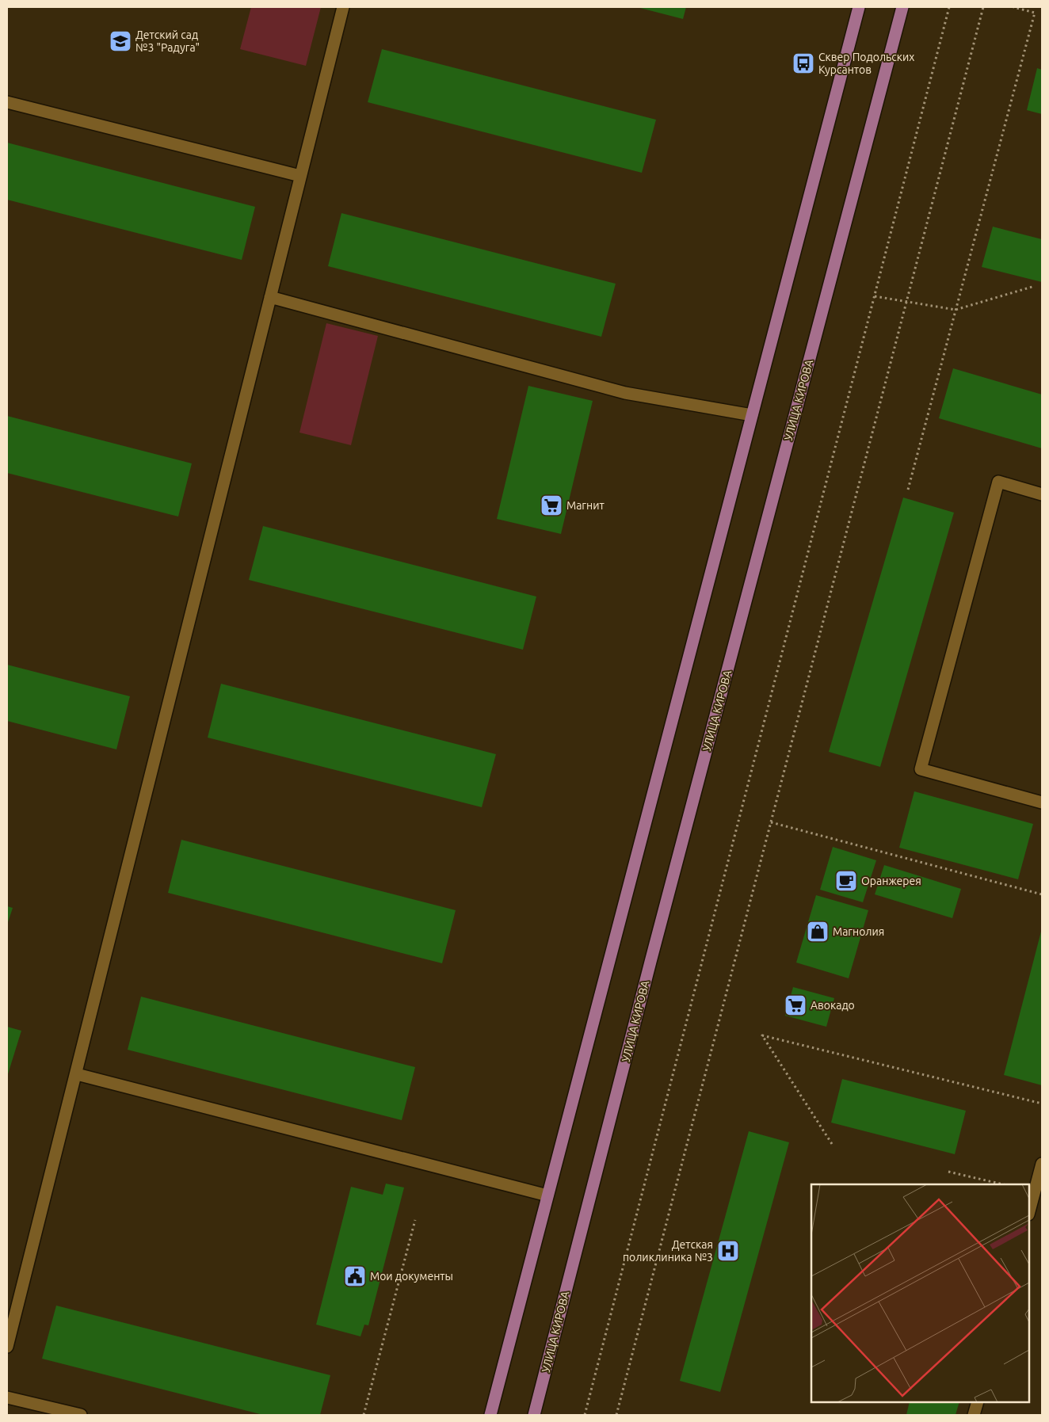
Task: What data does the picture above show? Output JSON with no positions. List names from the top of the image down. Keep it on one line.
{"streets":{"main road":["УЛИЦА КИРОВА"]},"places":{"school or university":["Детский сад №3 \"Радуга\""],"bus stop":["Сквер Подольских Курсантов"],"supermarket":["Магнит","Авокадо"],"cafe":["Оранжерея"],"shop":["Магнолия"],"hospital":["Детская поликлиника №3"],"public building":["Мои документы"]}}
